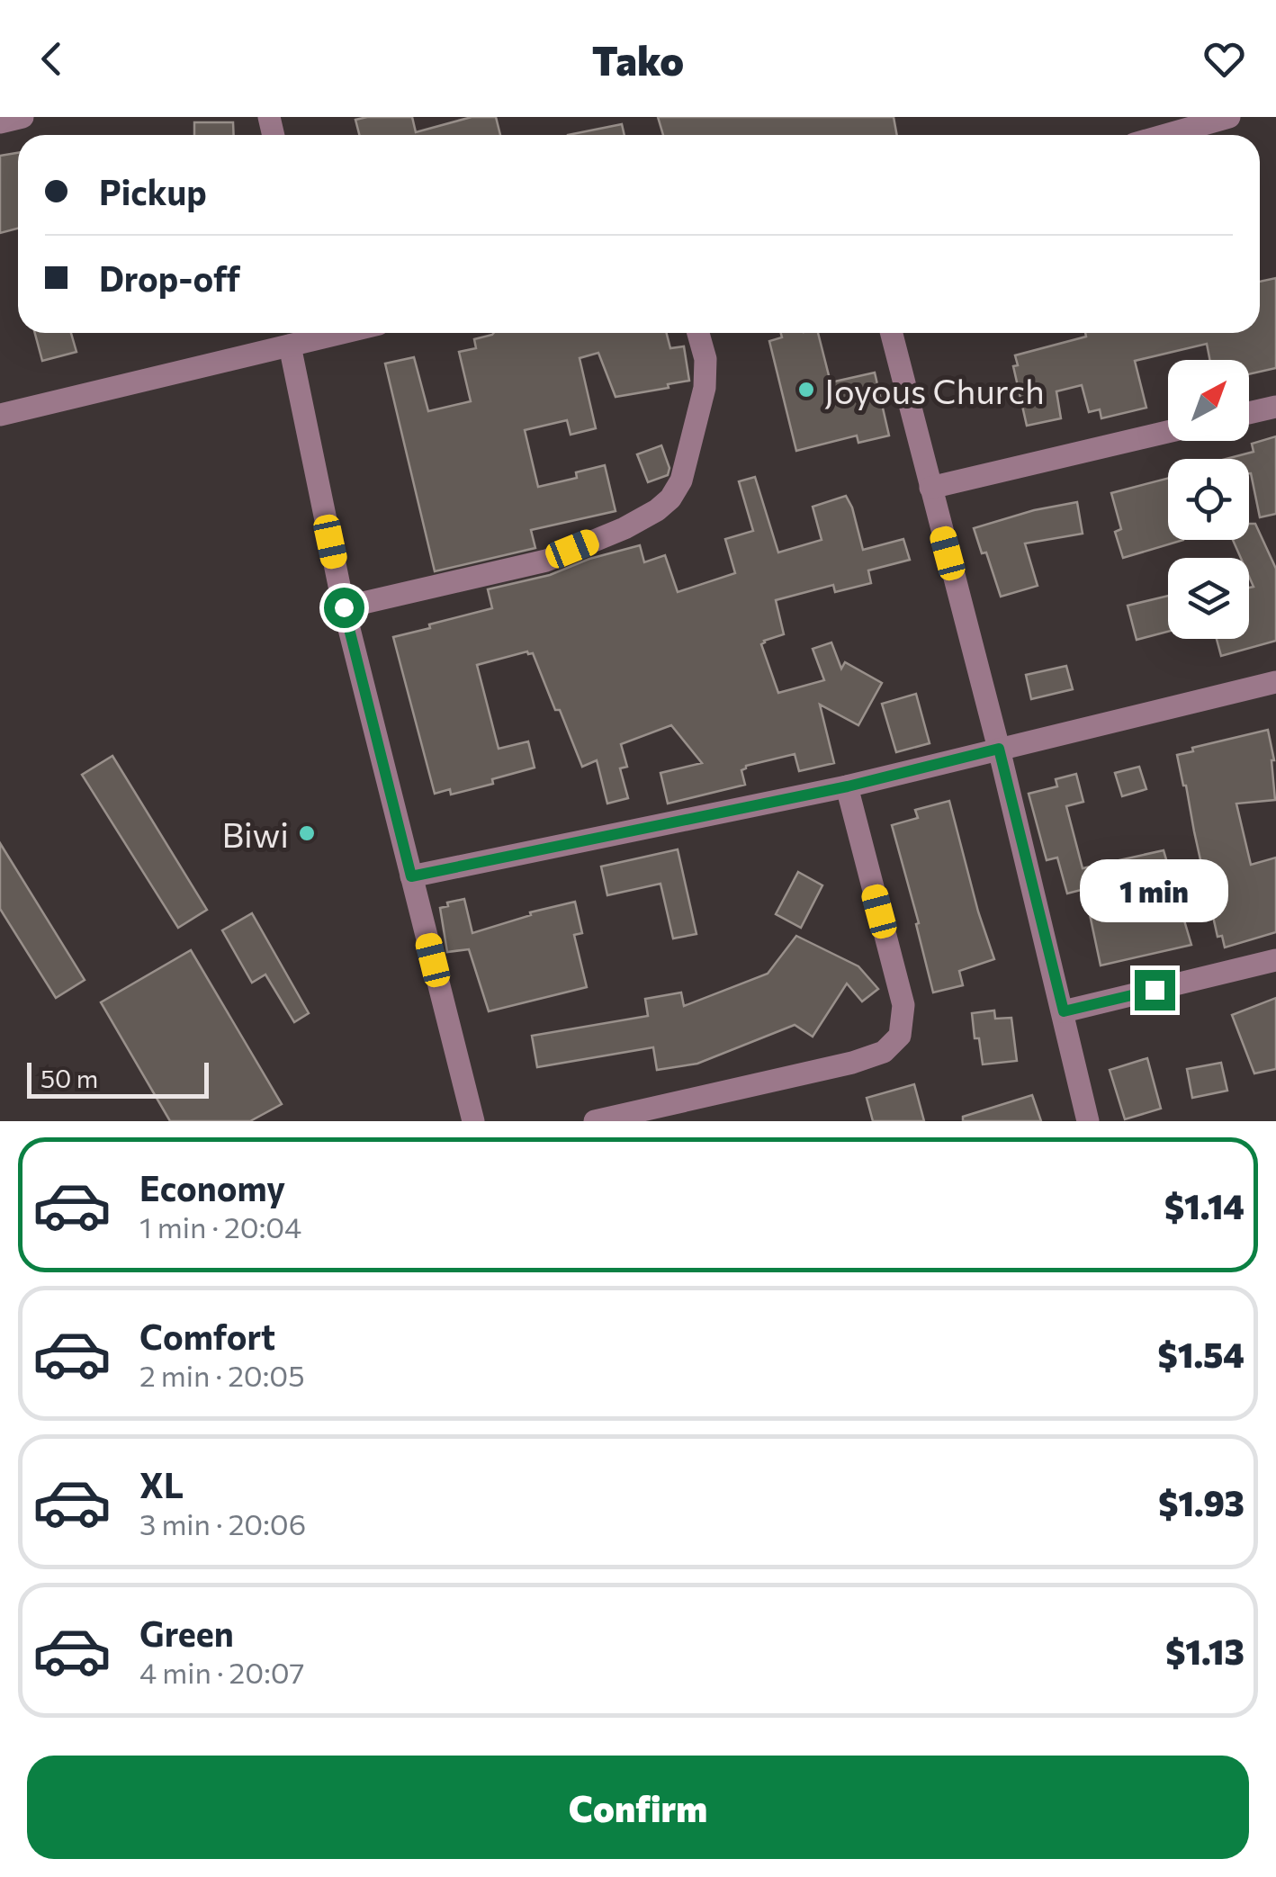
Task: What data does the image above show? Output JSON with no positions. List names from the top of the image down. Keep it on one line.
{"places":["Joyous Church","Biwi"],"scale_bar":"50 m","north":"top right","page":{"header":"Tako","banner":["Pickup","Drop-off"],"bubble":"1 min","scale":"50 m","list":[{"name":"Economy","note":"1 min · 20:04","value":"$1.14"},{"name":"Comfort","note":"2 min · 20:05","value":"$1.54"},{"name":"XL","note":"3 min · 20:06","value":"$1.93"},{"name":"Green","note":"4 min · 20:07","value":"$1.13"}],"buttons":"Confirm"}}
